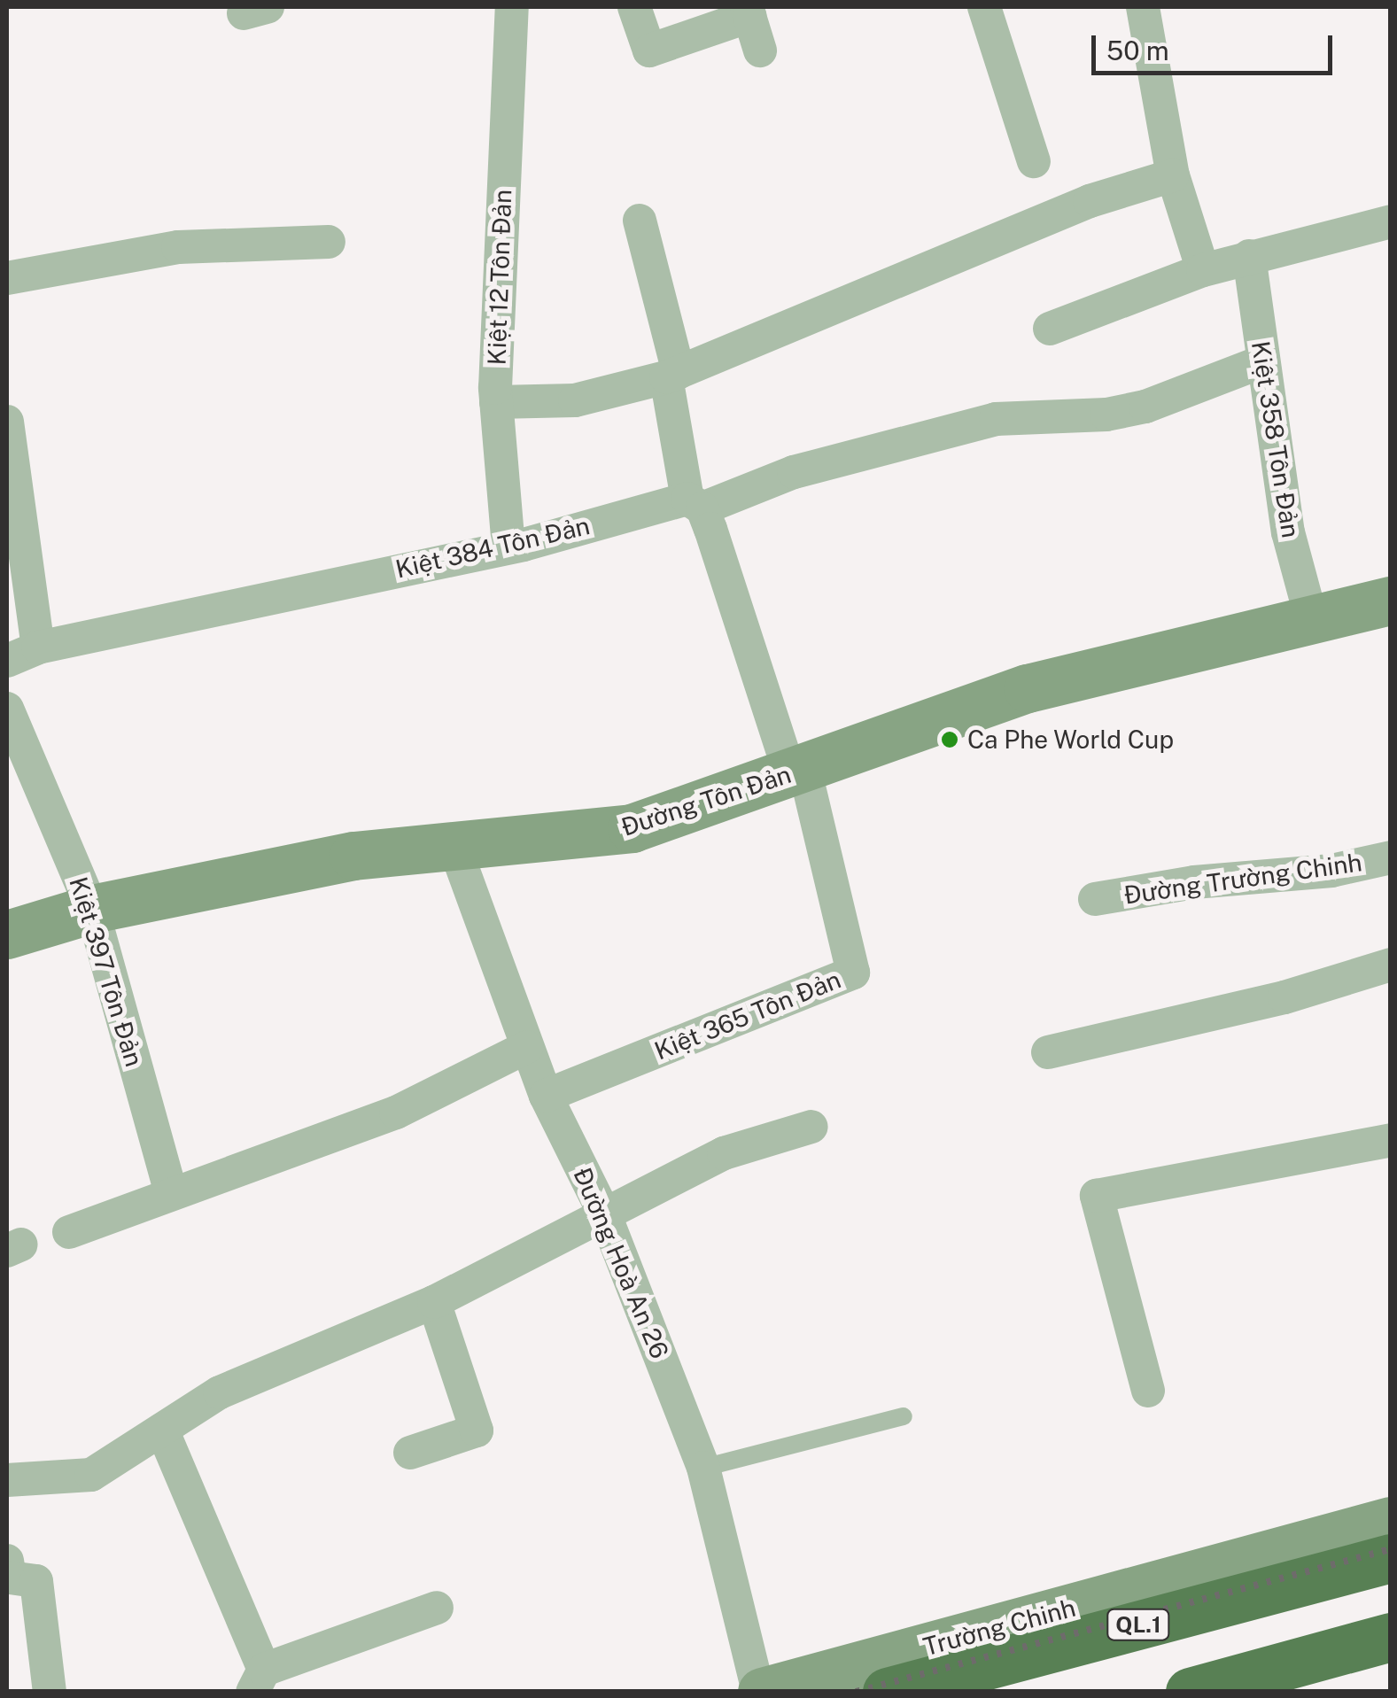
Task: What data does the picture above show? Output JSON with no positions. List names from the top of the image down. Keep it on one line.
{"streets":{"highway":["QL.1"],"street":["Kiệt 12 Tôn Đản","Kiệt 358 Tôn Đản","Kiệt 384 Tôn Đản","Đường Tôn Đản","Đường Trường Chinh","Kiệt 397 Tôn Đản","Kiệt 365 Tôn Đản","Đường Hoà An 26","Trường Chinh"]},"crossings":[["Kiệt 12 Tôn Đản","Kiệt 384 Tôn Đản"],["Kiệt 358 Tôn Đản","Đường Tôn Đản"],["Đường Tôn Đản","Kiệt 397 Tôn Đản"],["Đường Tôn Đản","Kiệt 365 Tôn Đản"],["Đường Tôn Đản","Đường Hoà An 26"],["Kiệt 365 Tôn Đản","Đường Hoà An 26"],["Đường Hoà An 26","Trường Chinh"]],"places":["Ca Phe World Cup"],"scale_bar":"50 m"}
